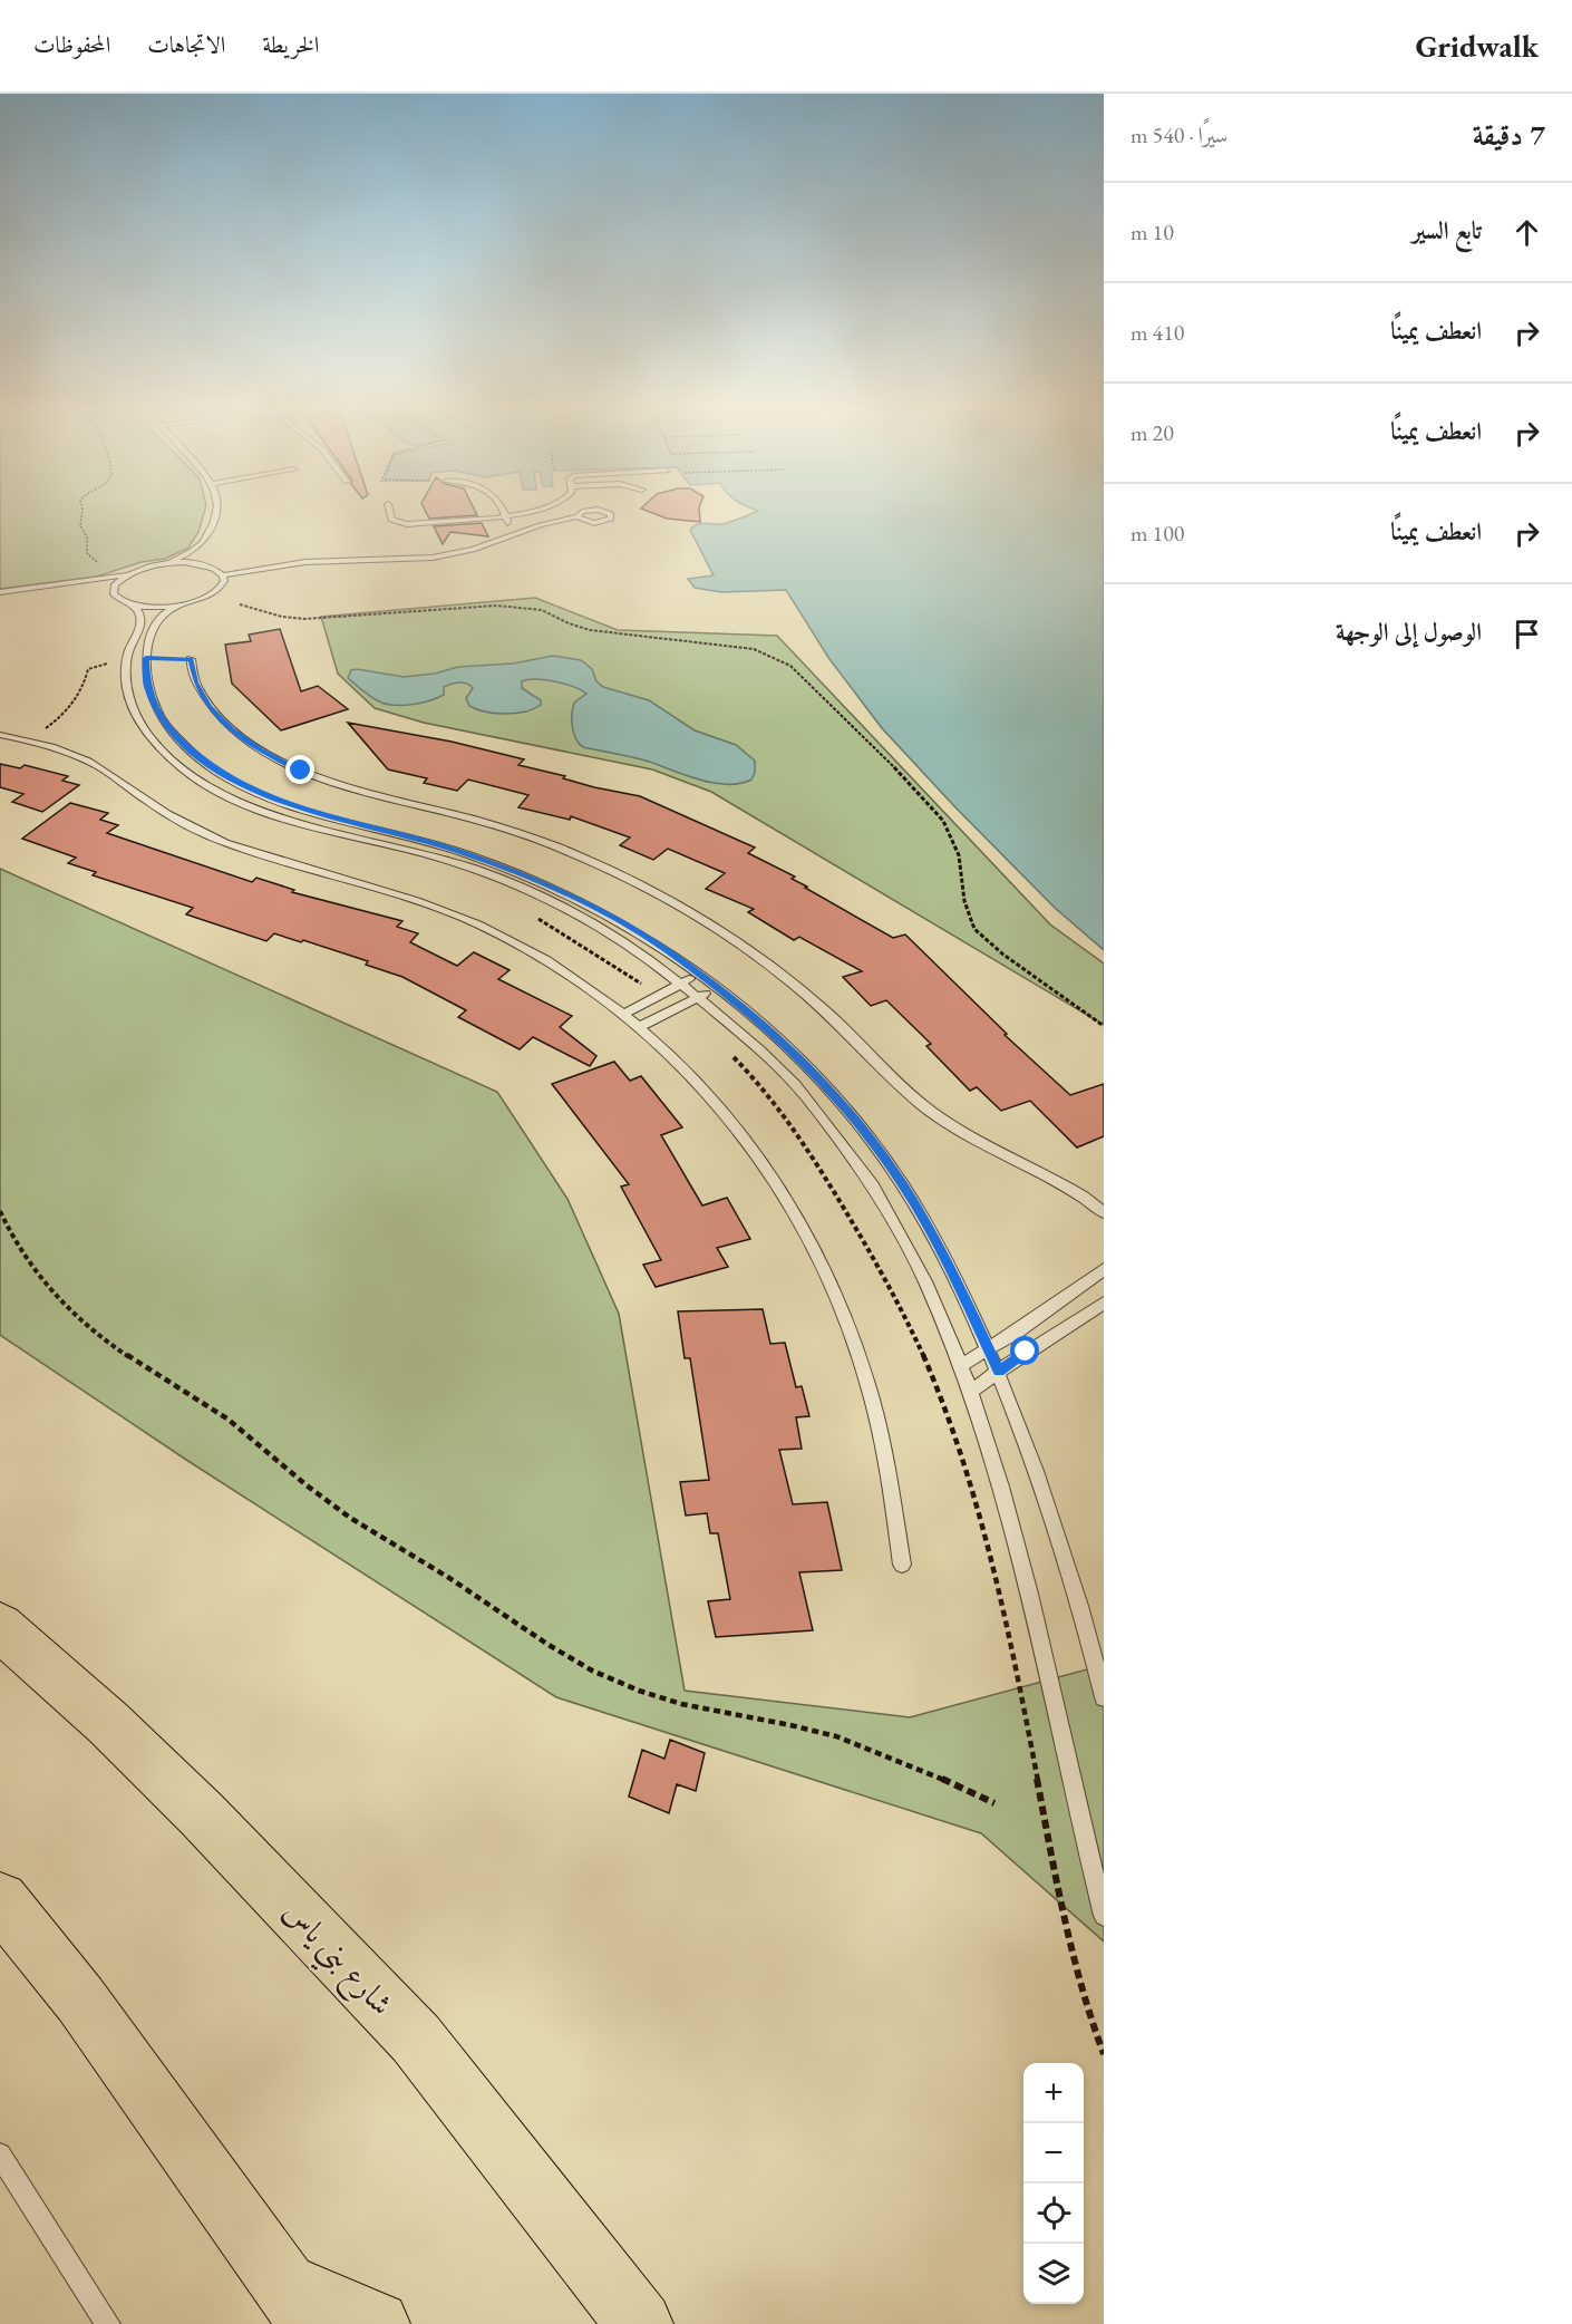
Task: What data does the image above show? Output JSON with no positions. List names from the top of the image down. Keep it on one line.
{"streets":{"main road":["شارع بني ياس"]},"page":{"header":"Gridwalk","nav":["الخريطة","الاتجاهات","المحفوظات"],"heading":["7 دقيقة","سيرًا · 540 m"],"list":[["تابع السير","10 m"],["انعطف يمينًا","410 m"],["انعطف يمينًا","20 m"],["انعطف يمينًا","100 m"],"الوصول إلى الوجهة"],"map_buttons":["+","−"]}}
